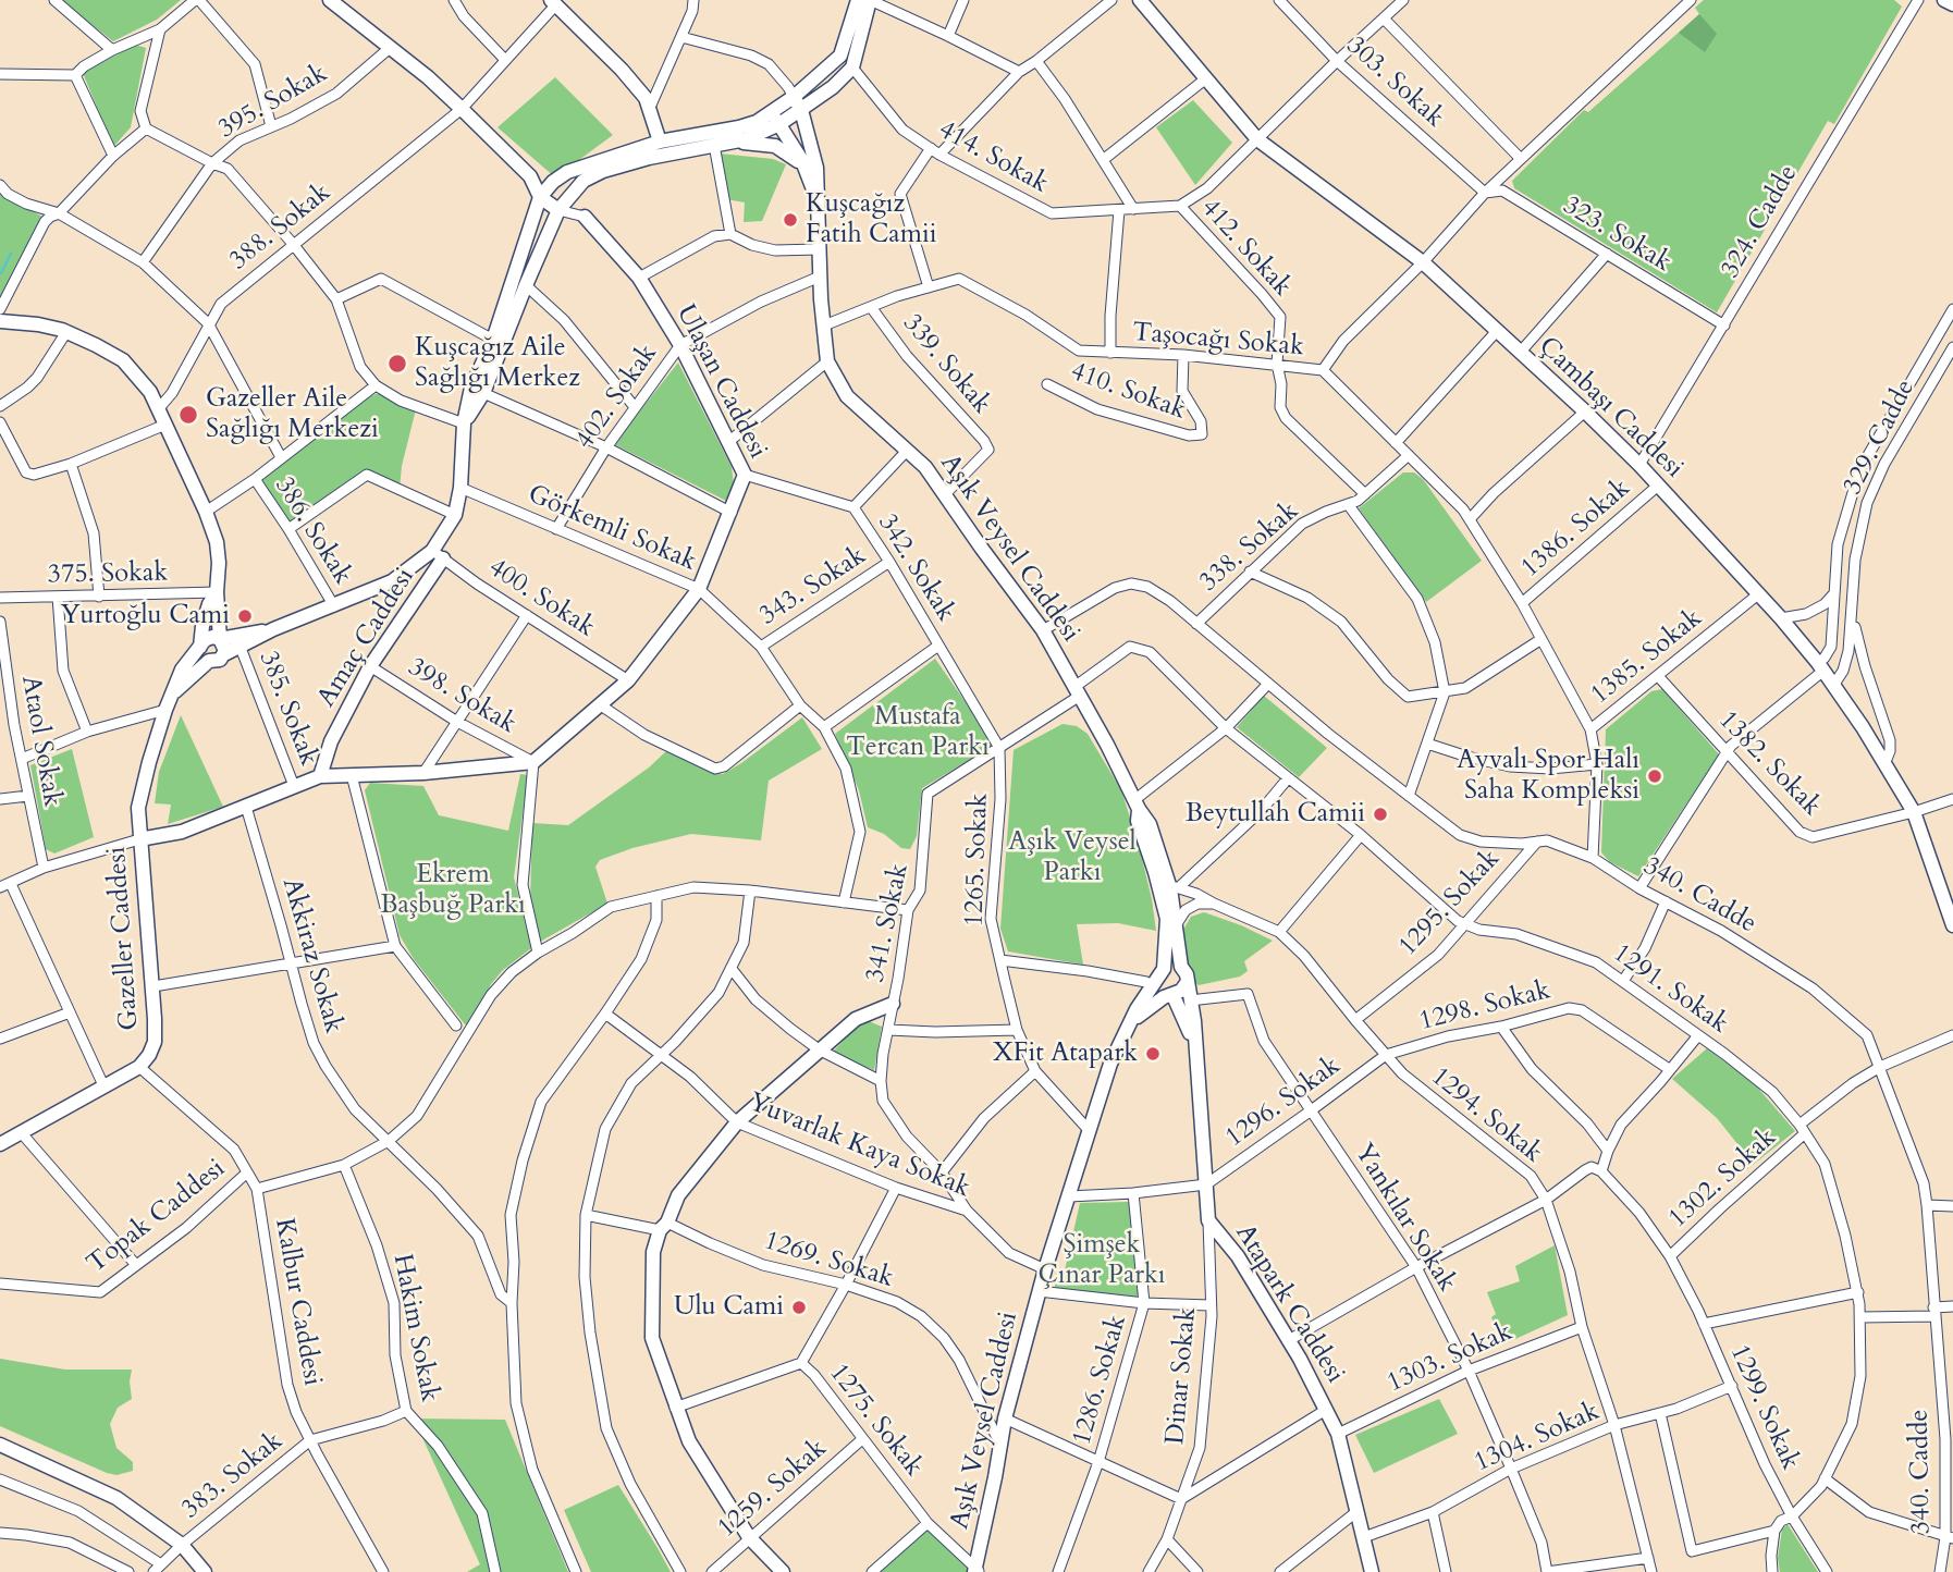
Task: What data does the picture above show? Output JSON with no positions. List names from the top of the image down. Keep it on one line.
{"streets":{"street":["303. Sokak","395. Sokak","414. Sokak","324. Cadde","388. Sokak","323. Sokak","412. Sokak","Taşocağı Sokak","339. Sokak","Ulaşan Caddesi","410. Sokak","402. Sokak","Çambaşı Caddesi","329. Cadde","Görkemli Sokak","1386. Sokak","386. Sokak","338. Sokak","Aşık Veysel Caddesi","342. Sokak","375. Sokak","343. Sokak","400. Sokak","Amaç Caddesi","1385. Sokak","398. Sokak","385. Sokak","Ataol Sokak","1382. Sokak","1265. Sokak","340. Cadde","1295. Sokak","341. Sokak","Gazeller Caddesi","Akkiraz Sokak","1291. Sokak","1298. Sokak","1296. Sokak","1294. Sokak","Yuvarlak Kaya Sokak","1302. Sokak","Topak Caddesi","Yankılar Sokak","1269. Sokak","Kalbur Caddesi","Atapark Caddesi","Hakim Sokak","1303. Sokak","Dinar Sokak","1286. Sokak","1299. Sokak","1275. Sokak","1304. Sokak","383. Sokak","1259. Sokak"]},"crossings":[["303. Sokak","323. Sokak"],["414. Sokak","412. Sokak"],["324. Cadde","323. Sokak"],["324. Cadde","Çambaşı Caddesi"],["388. Sokak","Gazeller Caddesi"],["412. Sokak","Taşocağı Sokak"],["412. Sokak","338. Sokak"],["Taşocağı Sokak","339. Sokak"],["Taşocağı Sokak","410. Sokak"],["Taşocağı Sokak","1386. Sokak"],["Taşocağı Sokak","338. Sokak"],["Taşocağı Sokak","Aşık Veysel Caddesi"],["Taşocağı Sokak","1385. Sokak"],["339. Sokak","Aşık Veysel Caddesi"],["Ulaşan Caddesi","402. Sokak"],["Ulaşan Caddesi","Görkemli Sokak"],["Ulaşan Caddesi","342. Sokak"],["Ulaşan Caddesi","400. Sokak"],["Ulaşan Caddesi","398. Sokak"],["402. Sokak","Görkemli Sokak"],["402. Sokak","Aşık Veysel Caddesi"],["Çambaşı Caddesi","329. Cadde"],["Çambaşı Caddesi","1386. Sokak"],["Çambaşı Caddesi","1385. Sokak"],["Çambaşı Caddesi","1382. Sokak"],["Görkemli Sokak","343. Sokak"],["Görkemli Sokak","Amaç Caddesi"],["338. Sokak","340. Cadde"],["Aşık Veysel Caddesi","1265. Sokak"],["Aşık Veysel Caddesi","340. Cadde"],["Aşık Veysel Caddesi","341. Sokak"],["Aşık Veysel Caddesi","1291. Sokak"],["Aşık Veysel Caddesi","1294. Sokak"],["Aşık Veysel Caddesi","Yuvarlak Kaya Sokak"],["Aşık Veysel Caddesi","1269. Sokak"],["Aşık Veysel Caddesi","Atapark Caddesi"],["Aşık Veysel Caddesi","1275. Sokak"],["342. Sokak","343. Sokak"],["342. Sokak","1265. Sokak"],["342. Sokak","341. Sokak"],["375. Sokak","Gazeller Caddesi"],["400. Sokak","Amaç Caddesi"],["Amaç Caddesi","398. Sokak"],["1385. Sokak","1382. Sokak"],["1385. Sokak","340. Cadde"],["1265. Sokak","341. Sokak"],["340. Cadde","1295. Sokak"],["340. Cadde","1302. Sokak"],["1295. Sokak","1291. Sokak"],["1295. Sokak","1294. Sokak"],["341. Sokak","1291. Sokak"],["341. Sokak","Yuvarlak Kaya Sokak"],["Gazeller Caddesi","Kalbur Caddesi"],["1291. Sokak","1302. Sokak"],["1291. Sokak","1299. Sokak"],["1298. Sokak","1296. Sokak"],["1298. Sokak","1294. Sokak"],["1296. Sokak","1294. Sokak"],["1296. Sokak","Yankılar Sokak"],["1296. Sokak","Atapark Caddesi"],["1294. Sokak","1303. Sokak"],["1294. Sokak","1304. Sokak"],["1302. Sokak","1299. Sokak"],["Topak Caddesi","Kalbur Caddesi"],["Yankılar Sokak","Atapark Caddesi"],["Yankılar Sokak","1303. Sokak"],["Yankılar Sokak","1304. Sokak"],["Kalbur Caddesi","383. Sokak"],["Atapark Caddesi","1303. Sokak"],["Atapark Caddesi","Dinar Sokak"],["Atapark Caddesi","1304. Sokak"],["1299. Sokak","1304. Sokak"],["1275. Sokak","1259. Sokak"]],"parks":["Mustafa Tercan Parkı","Aşık Veysel Parkı","Ekrem Başbuğ Parkı","Şimşek Çınar Parkı"],"places":["Kuşcağız Fatih Camii","Kuşcağız Aile Sağlığı Merkez","Gazeller Aile Sağlığı Merkezi","Yurtoğlu Cami","Ayvalı Spor Halı Saha Kompleksi","Beytullah Camii","XFit Atapark","Ulu Cami"]}
